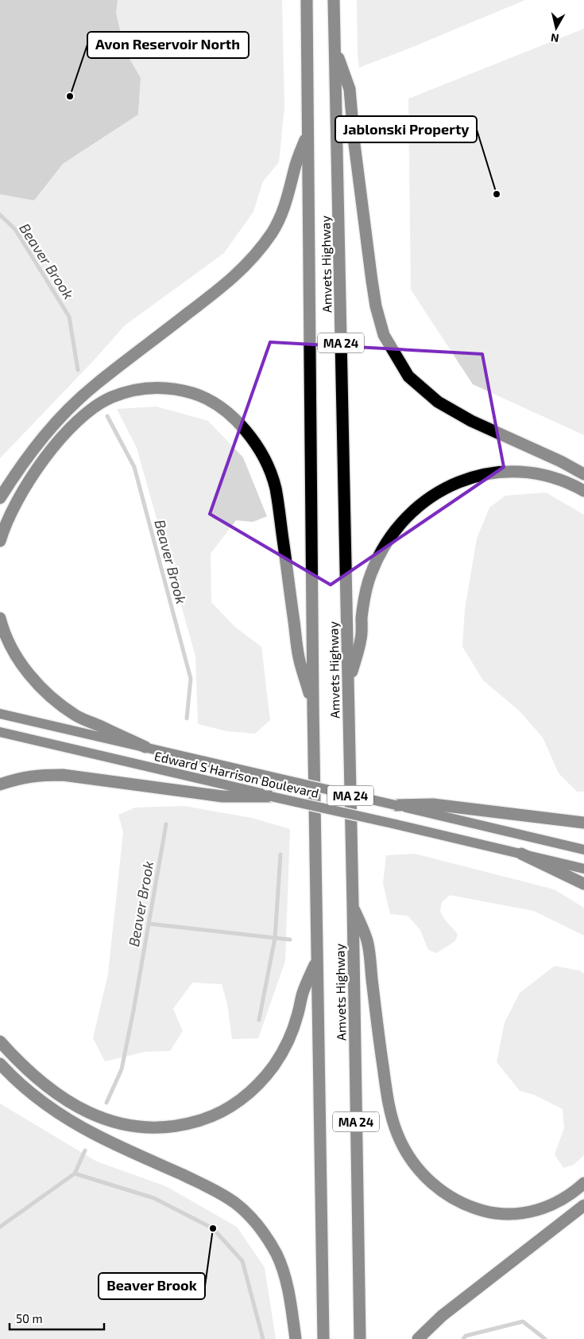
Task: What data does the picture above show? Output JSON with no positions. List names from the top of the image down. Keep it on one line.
{"streets":{"highway":["Amvets Highway","MA 24"],"main road":["Edward S Harrison Boulevard"]},"water":["Beaver Brook"],"places":["Avon Reservoir North","Jablonski Property","Beaver Brook"],"scale_bar":"50 m","north":"bottom"}
